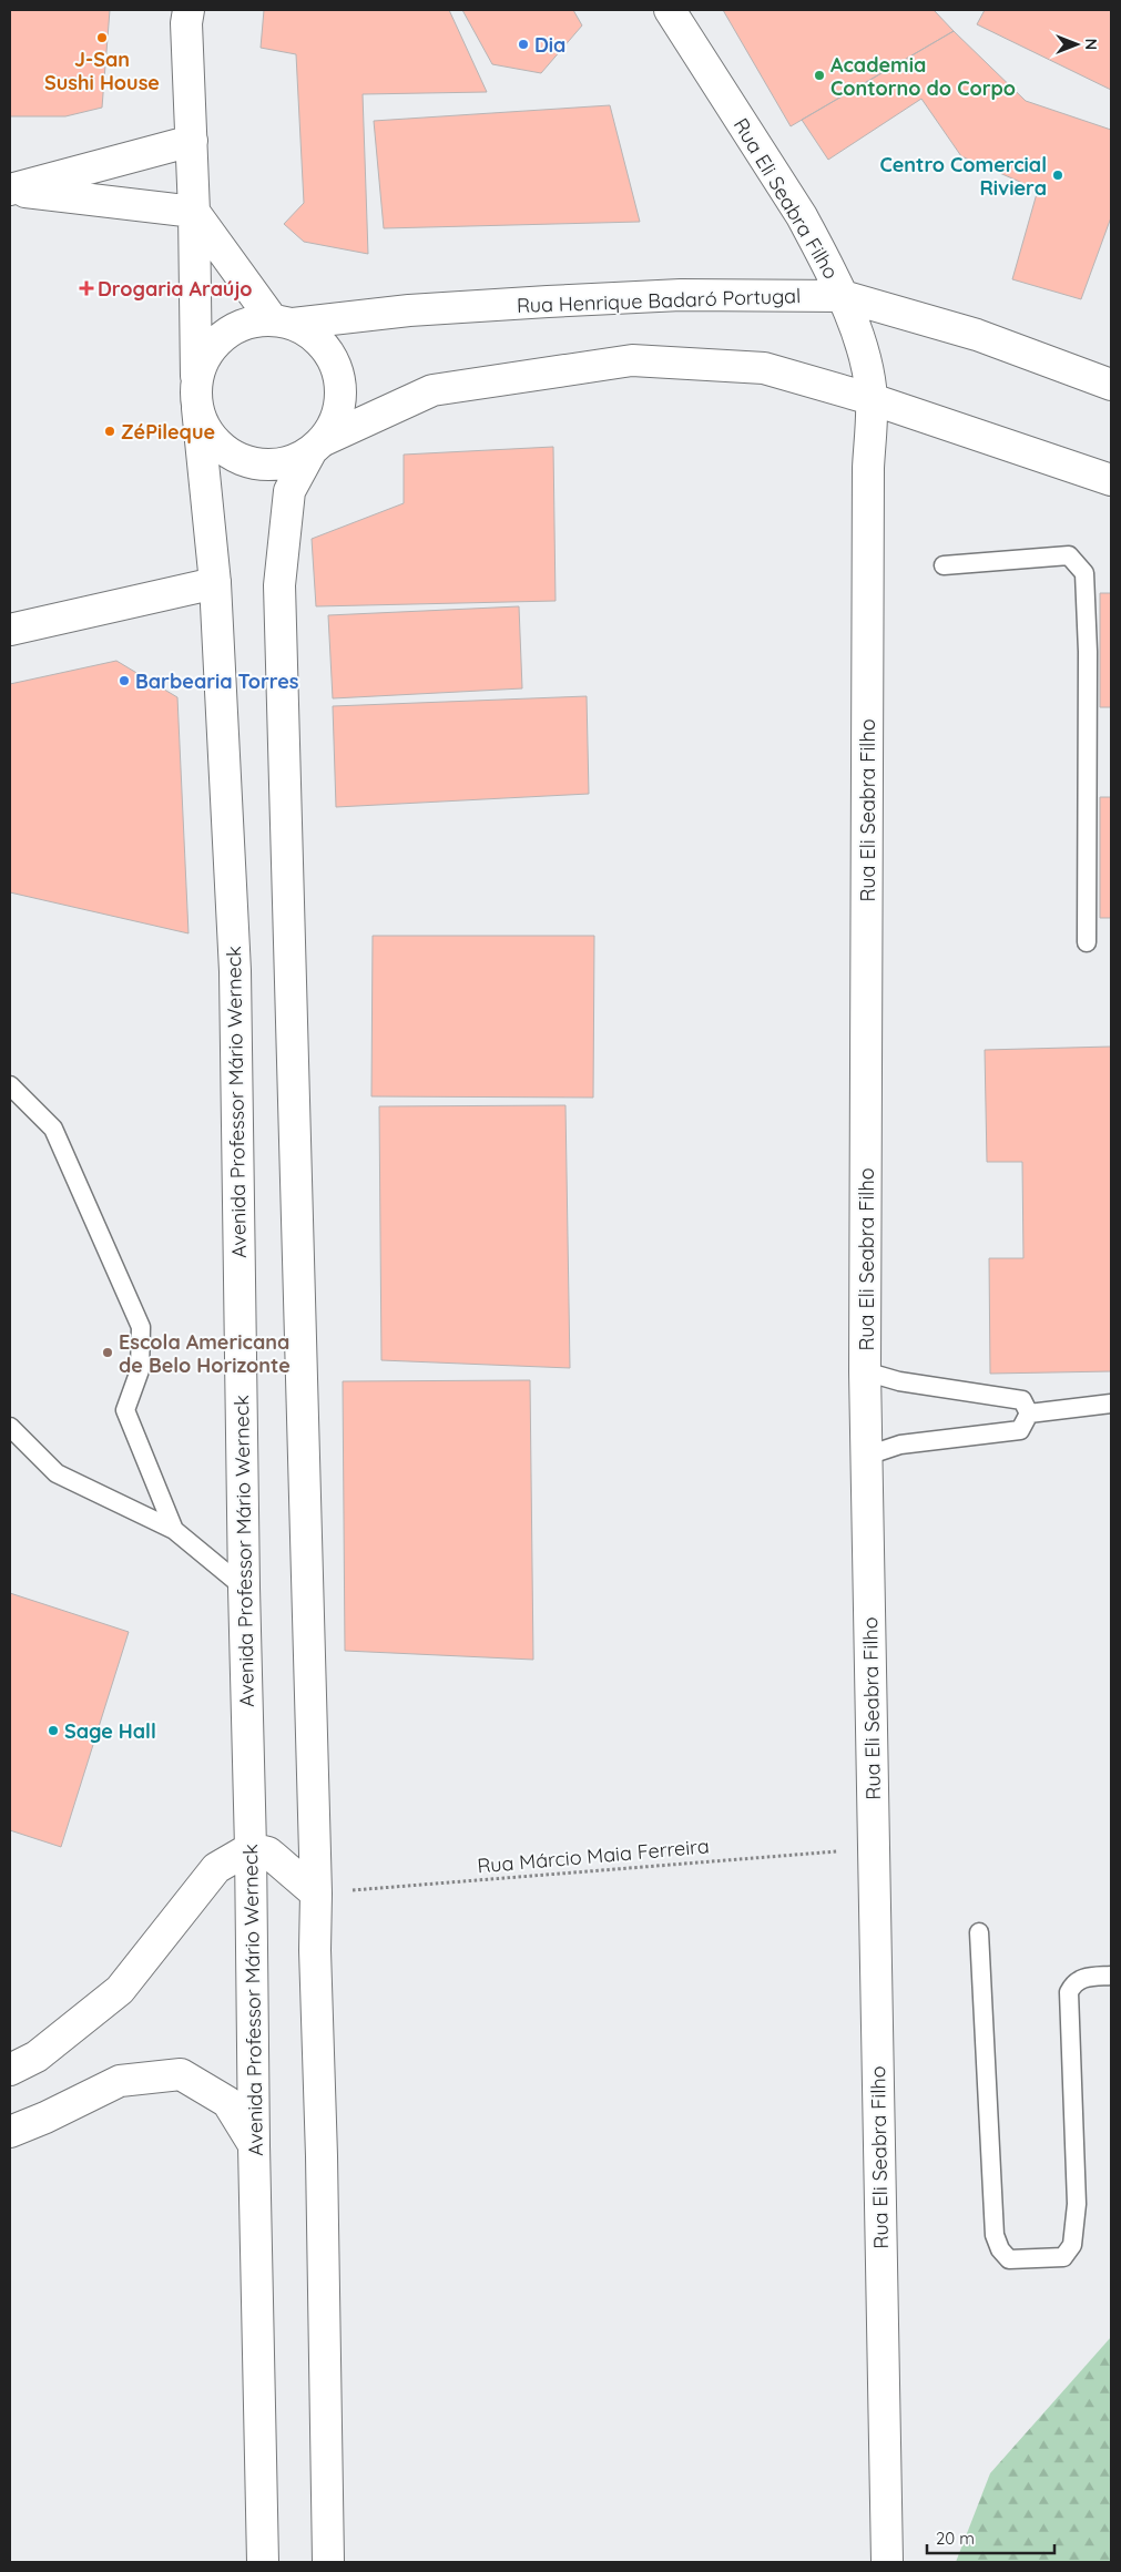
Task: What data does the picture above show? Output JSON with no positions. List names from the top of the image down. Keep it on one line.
{"streets":{"street":["Rua Eli Seabra Filho","Rua Henrique Badaró Portugal","Avenida Professor Mário Werneck"],"path":["Rua Márcio Maia Ferreira"]},"crossings":[["Rua Eli Seabra Filho","Rua Henrique Badaró Portugal"],["Rua Eli Seabra Filho","Rua Márcio Maia Ferreira"],["Rua Henrique Badaró Portugal","Avenida Professor Mário Werneck"]],"places":{"other":["J-San Sushi House","Dia","Academia Contorno do Corpo","Centro Comercial Riviera","ZéPileque","Barbearia Torres","Escola Americana de Belo Horizonte","Sage Hall"],"health":["Drogaria Araújo"]},"scale_bar":"20 m","north":"right"}
